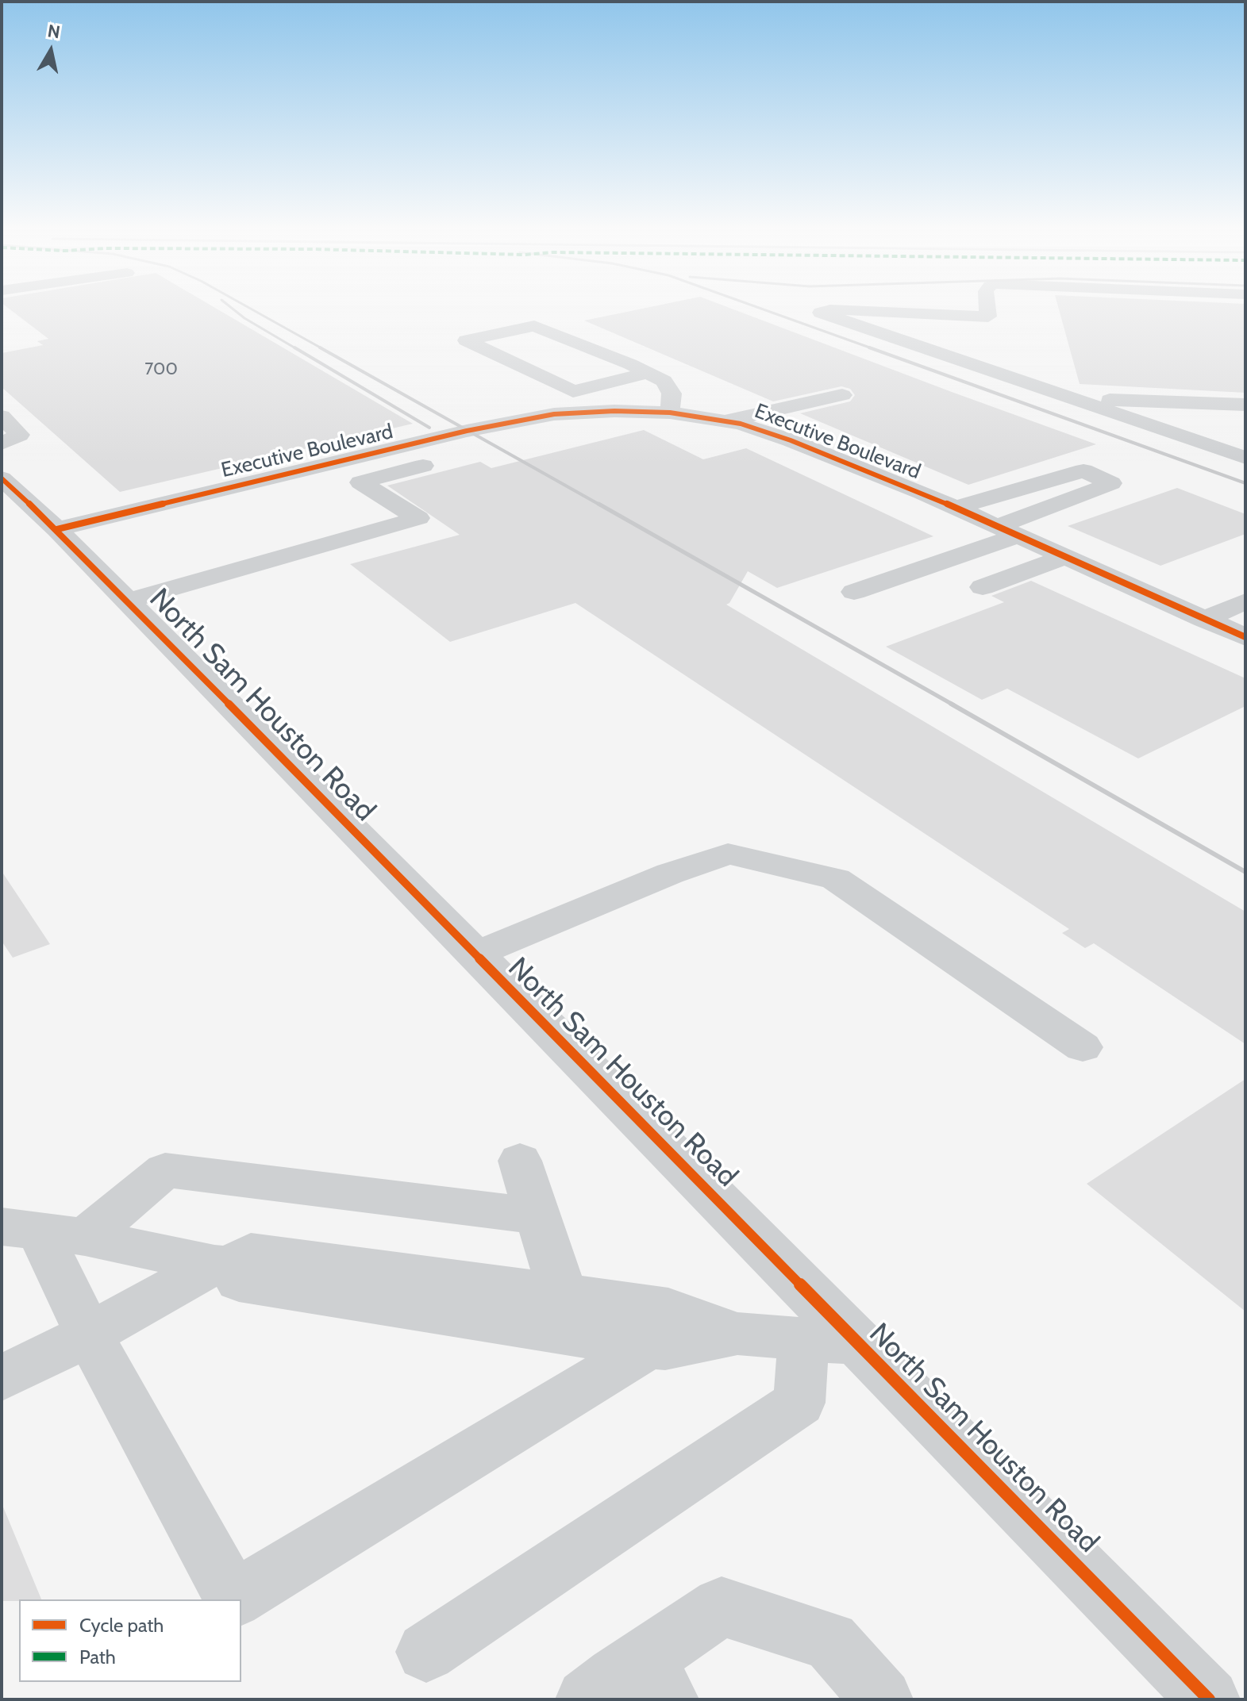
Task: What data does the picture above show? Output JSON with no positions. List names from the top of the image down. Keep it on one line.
{"streets":{"street":["Executive Boulevard","North Sam Houston Road"]},"crossings":[["Executive Boulevard","North Sam Houston Road"]],"house_numbers":["700"],"legend":["Cycle path","Path"],"north":"top"}
